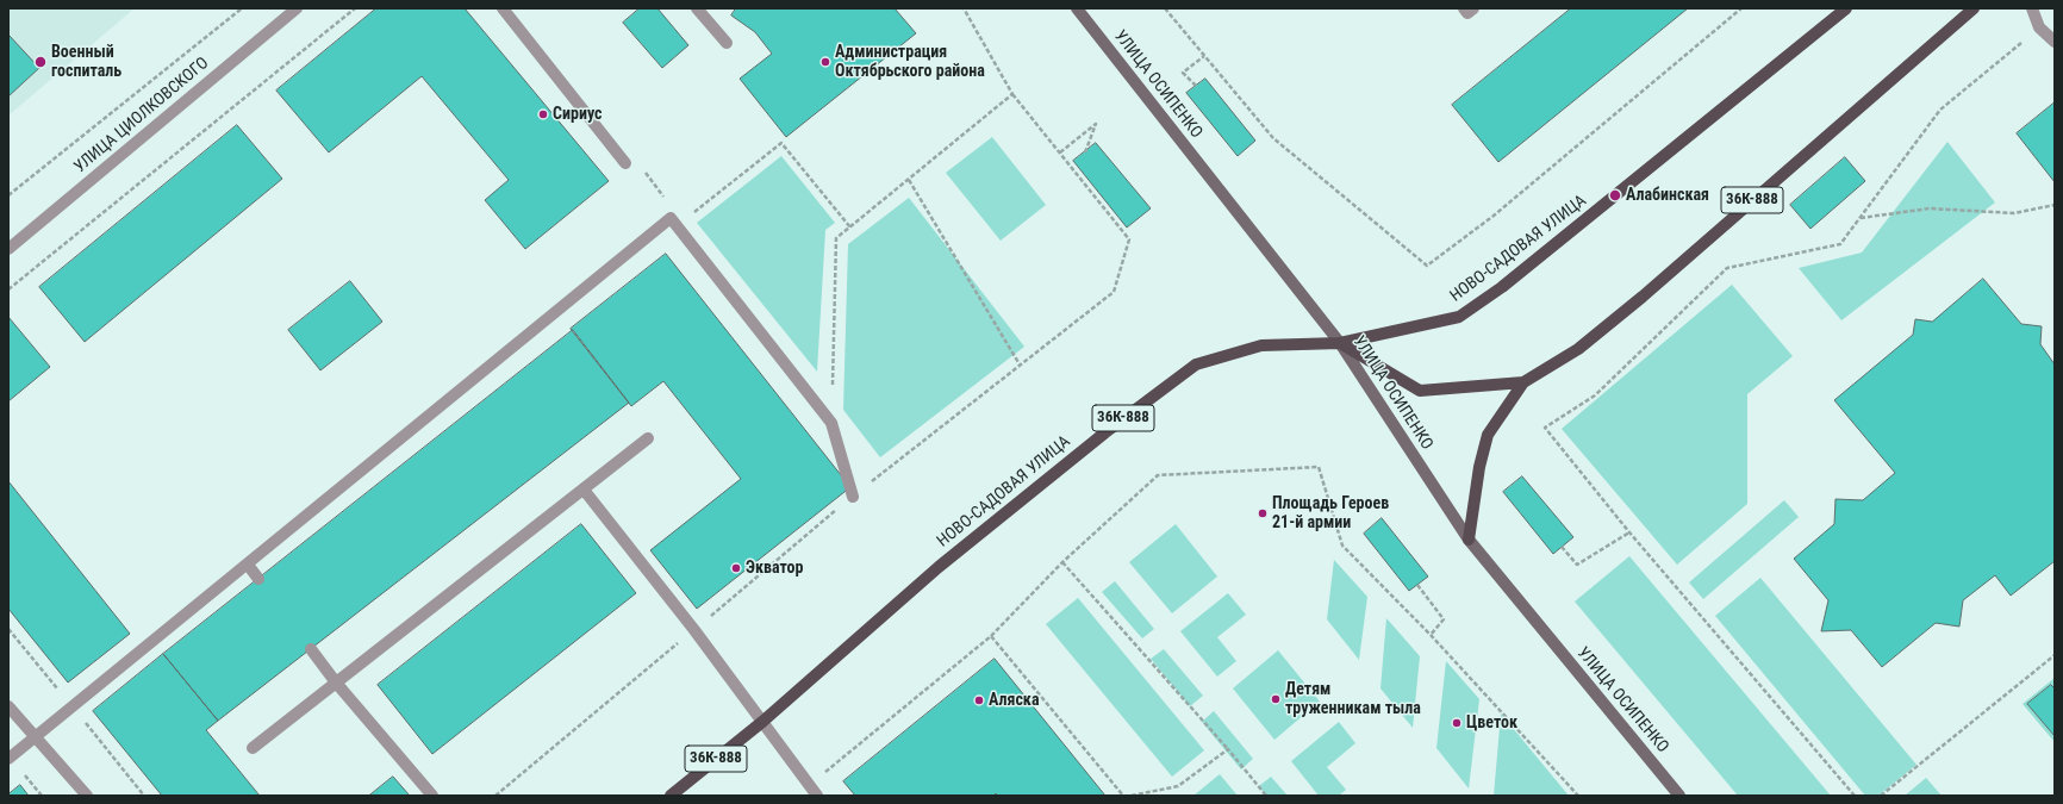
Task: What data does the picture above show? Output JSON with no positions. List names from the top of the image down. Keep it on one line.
{"streets":{"main road":["УЛИЦА ОСИПЕНКО","36К-888","НОВО-САДОВАЯ УЛИЦА"],"street":["УЛИЦА ЦИОЛКОВСКОГО"]},"crossings":[["УЛИЦА ОСИПЕНКО","36К-888"],["УЛИЦА ОСИПЕНКО","НОВО-САДОВАЯ УЛИЦА"],["36К-888","НОВО-САДОВАЯ УЛИЦА"]],"places":["Военный госпиталь","Администрация Октябрьского района","Сириус","Алабинская","Площадь Героев 21-й армии","Экватор","Детям труженникам тыла","Аляска","Цветок"]}
